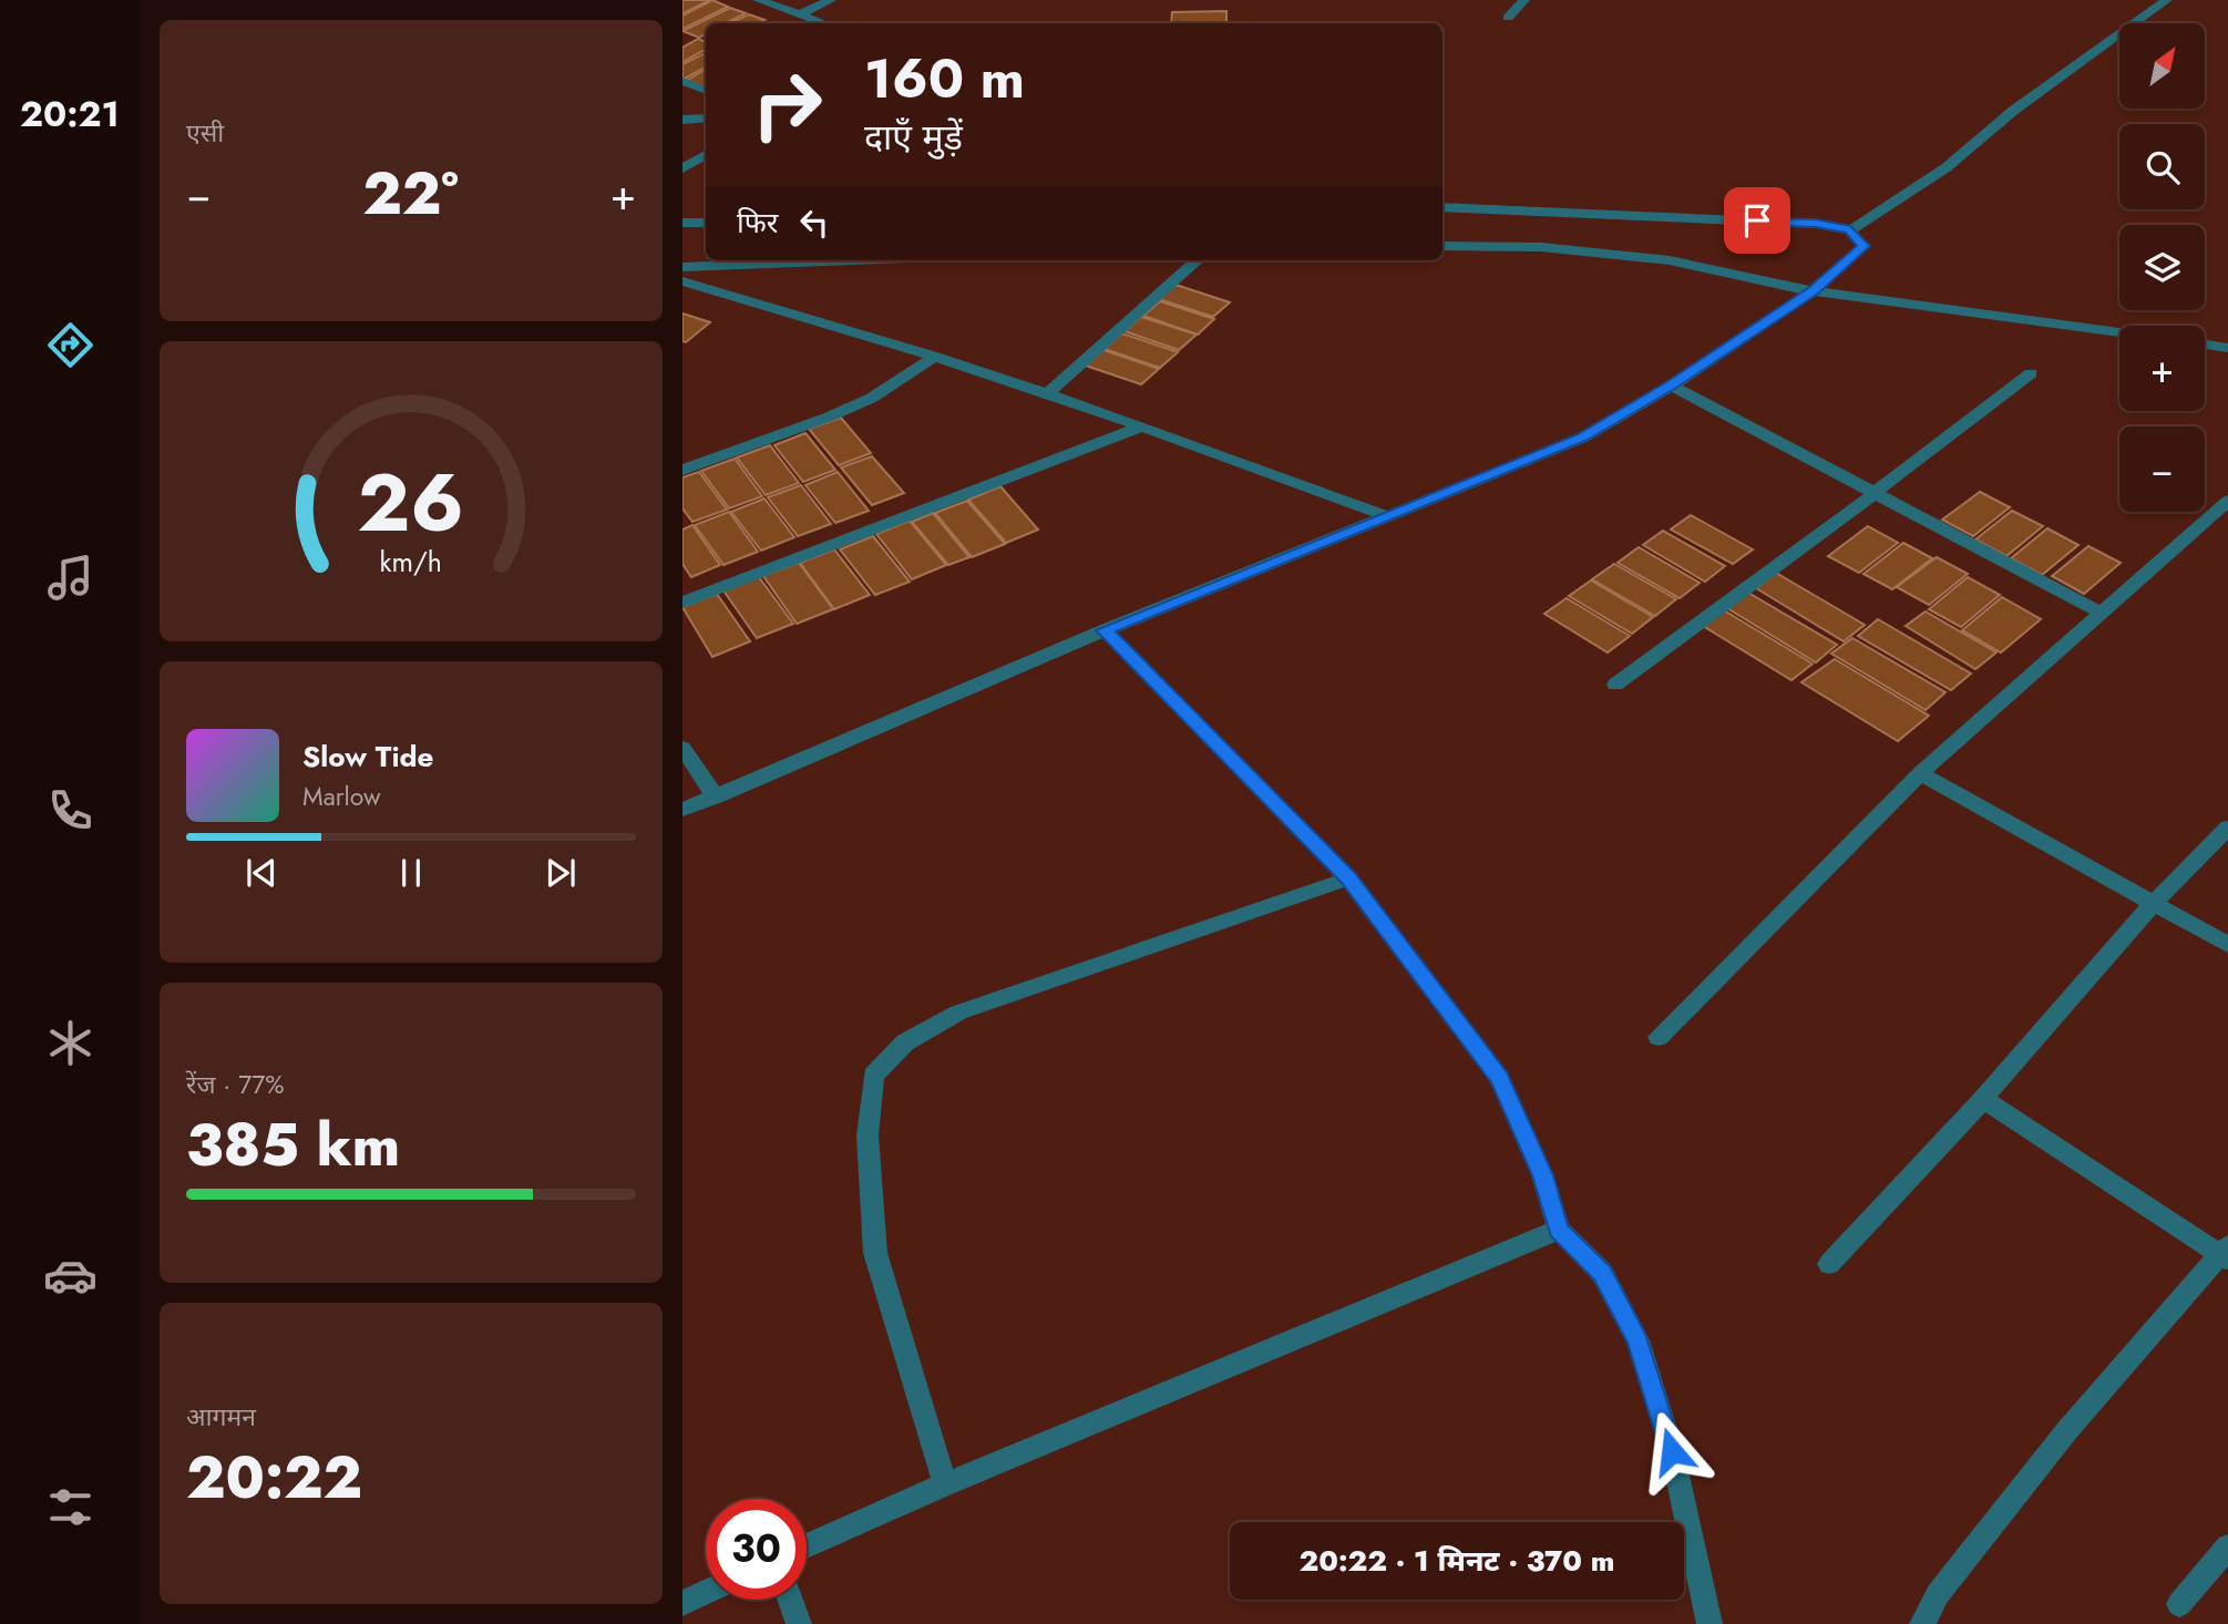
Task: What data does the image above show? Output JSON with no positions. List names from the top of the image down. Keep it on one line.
{"north":"top right","page":{"tabs":"20:21","tile":["एसी",["रेंज · 77%","385 km"],["आगमन","20:22"]],"map_buttons":["+","−"],"turn":["160 m","दाएँ मुड़ें"],"heat":["−","22°","+"],"then":"फिर","song":["Slow Tide","Marlow"],"limit":"30","trip":"20:22 · 1 मिनट · 370 m","gauge":["26","km/h"]}}
